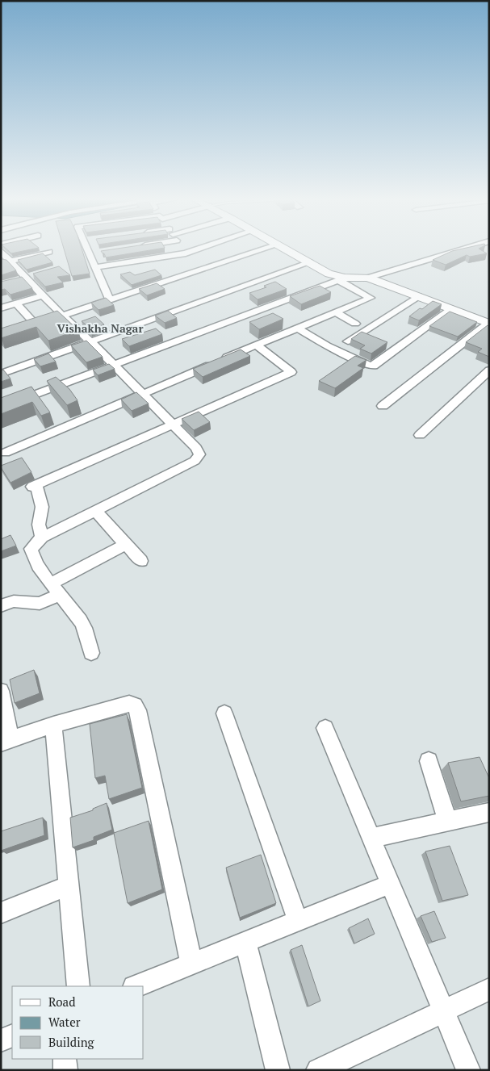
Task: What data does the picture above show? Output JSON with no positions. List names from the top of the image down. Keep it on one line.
{"districts":["Vishakha Nagar"],"legend":["Road","Water","Building"]}
